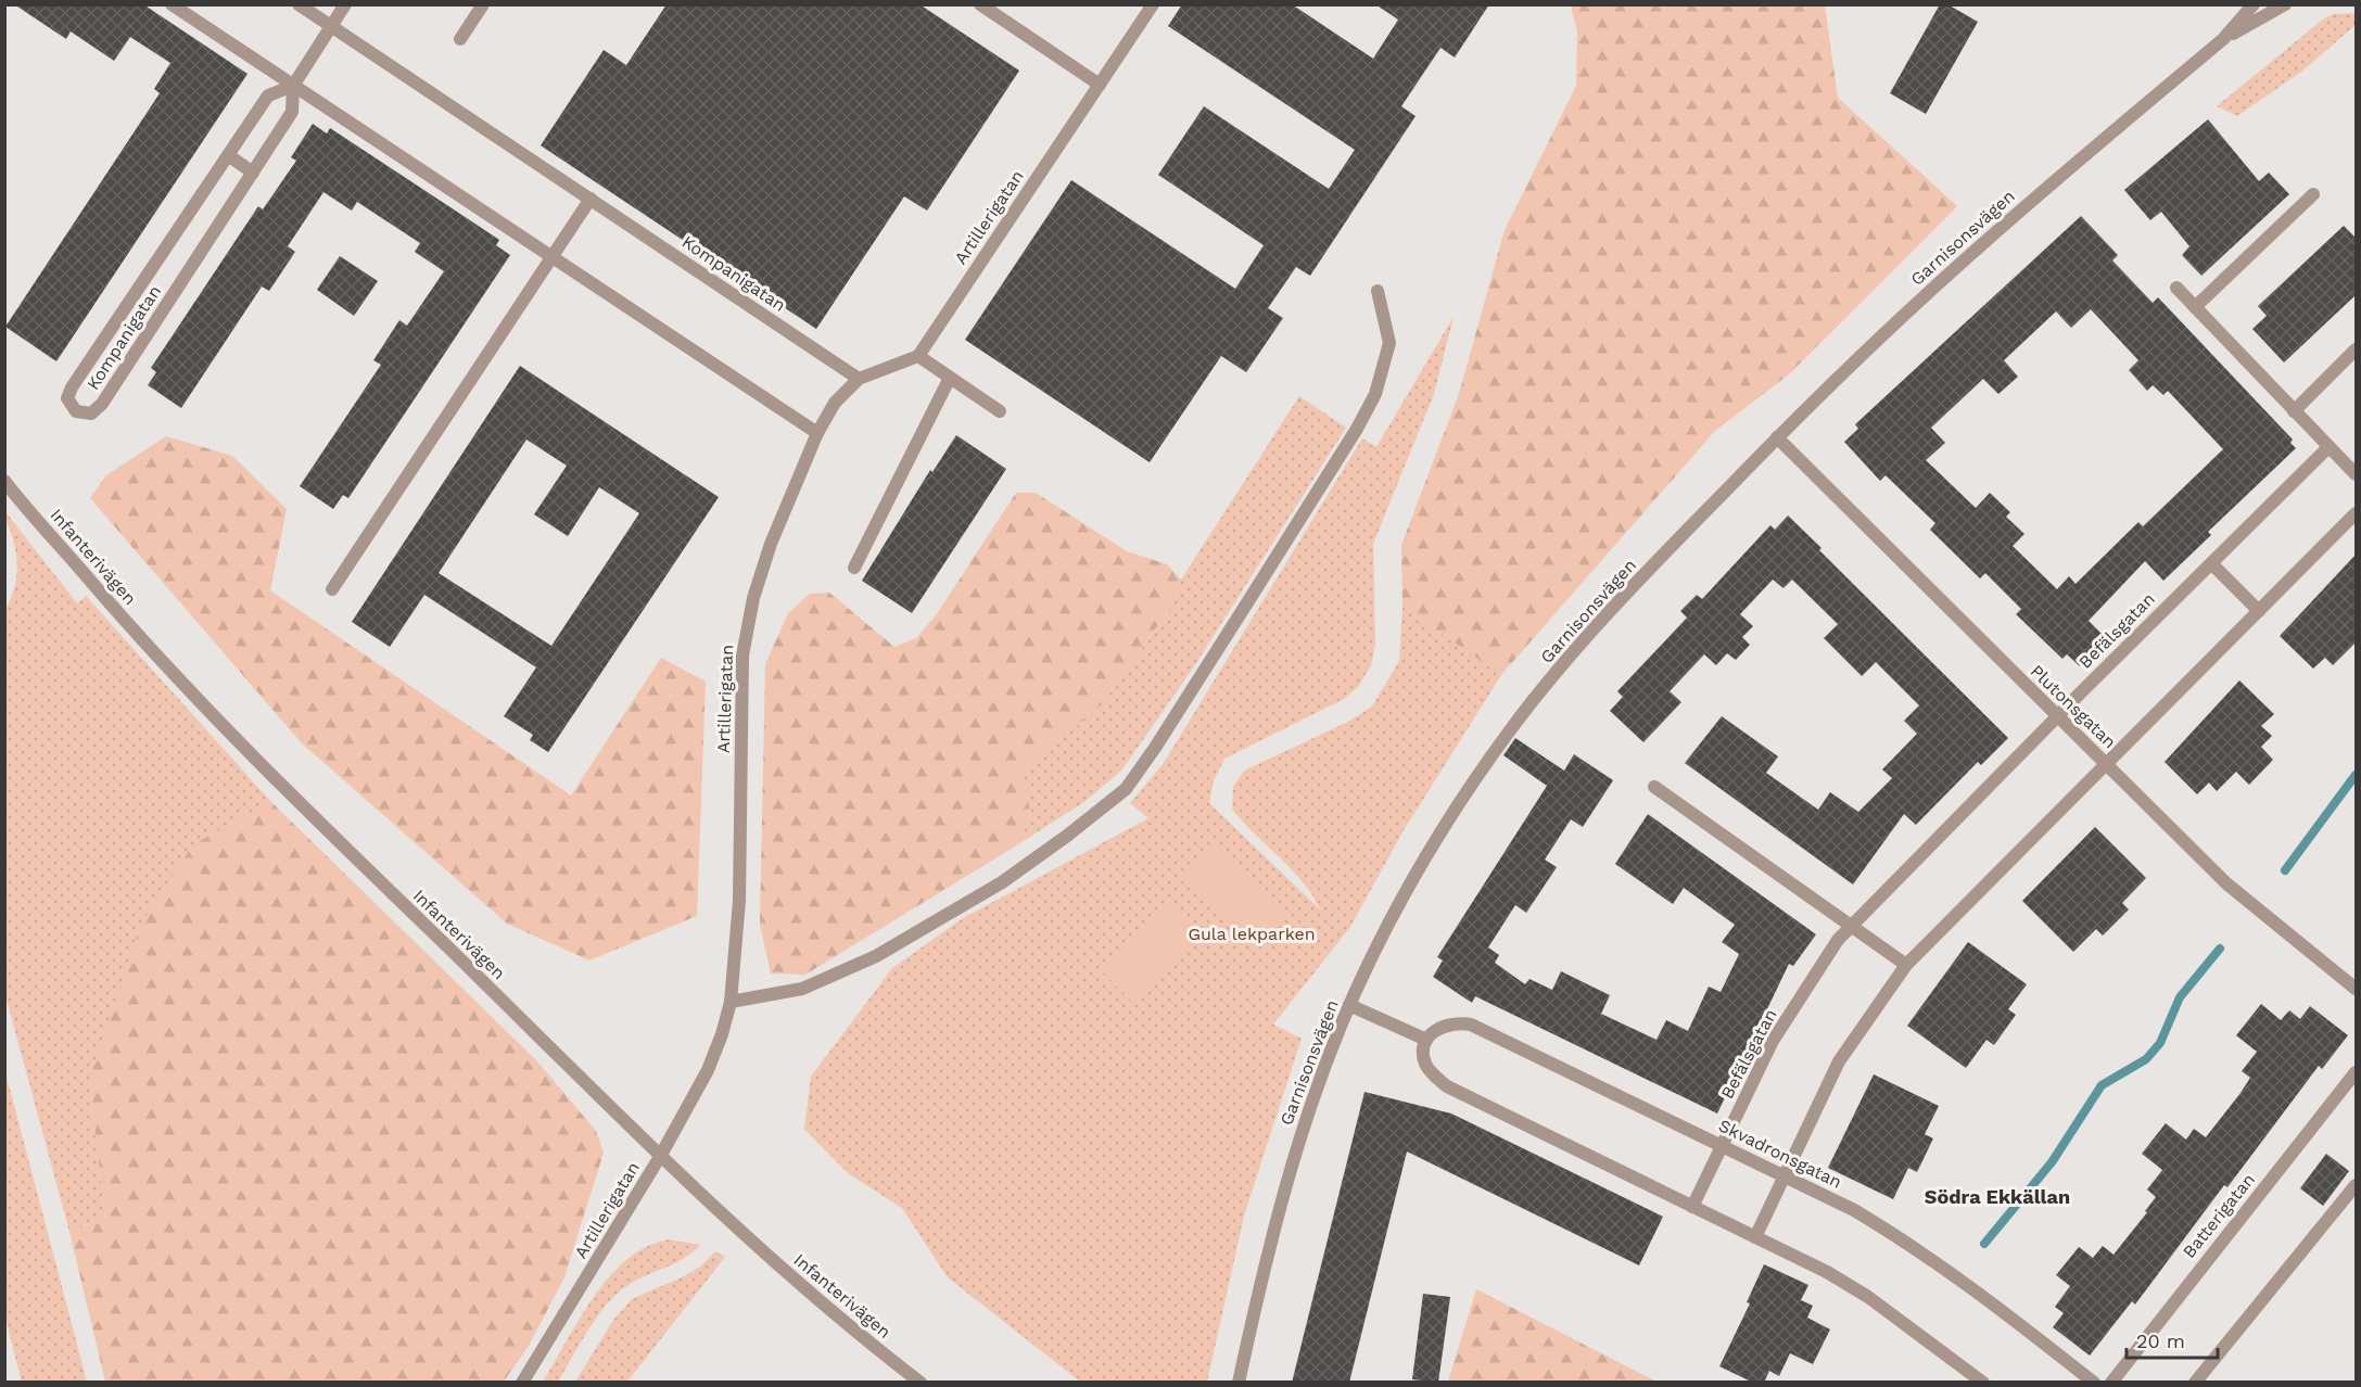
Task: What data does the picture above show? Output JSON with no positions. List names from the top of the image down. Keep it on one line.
{"streets":{"street":["Artillerigatan","Garnisonsvägen","Kompanigatan","Infanterivägen","Befälsgatan","Plutonsgatan","Skvadronsgatan","Batterigatan"]},"crossings":[["Artillerigatan","Kompanigatan"],["Artillerigatan","Infanterivägen"],["Garnisonsvägen","Plutonsgatan"],["Befälsgatan","Plutonsgatan"],["Befälsgatan","Skvadronsgatan"]],"districts":["Södra Ekkällan"],"parks":["Gula lekparken"],"scale_bar":"20 m"}
